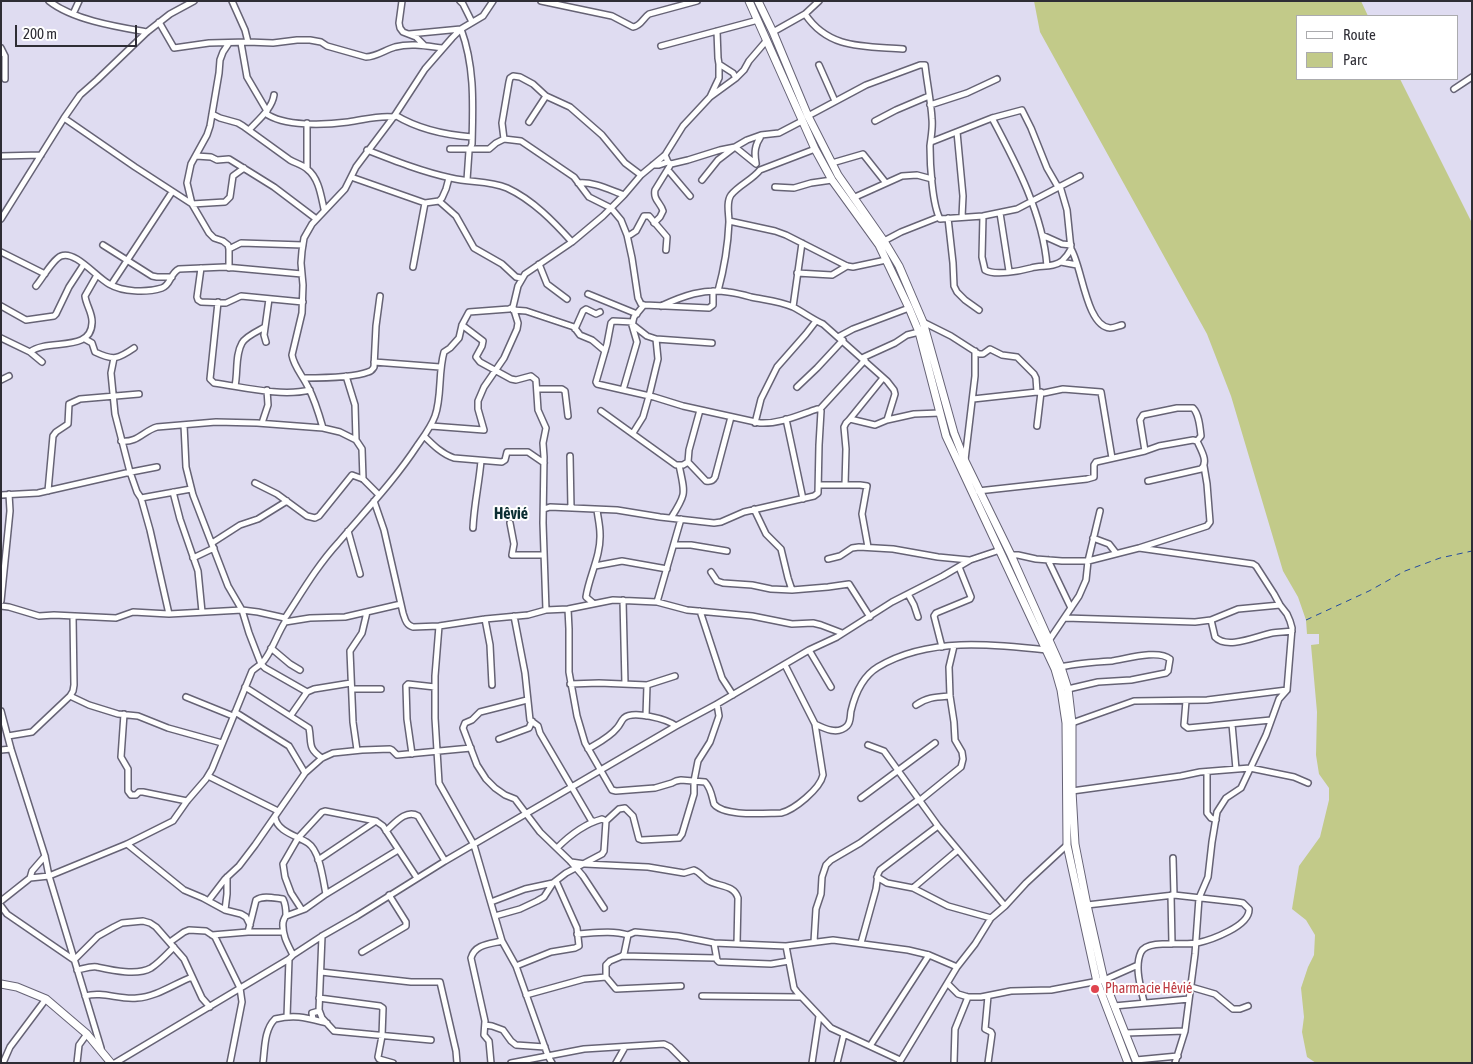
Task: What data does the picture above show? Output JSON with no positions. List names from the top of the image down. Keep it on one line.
{"districts":["Hêvié"],"places":["Pharmacie Hêvié"],"legend":["Route","Parc"],"scale_bar":"200 m"}
